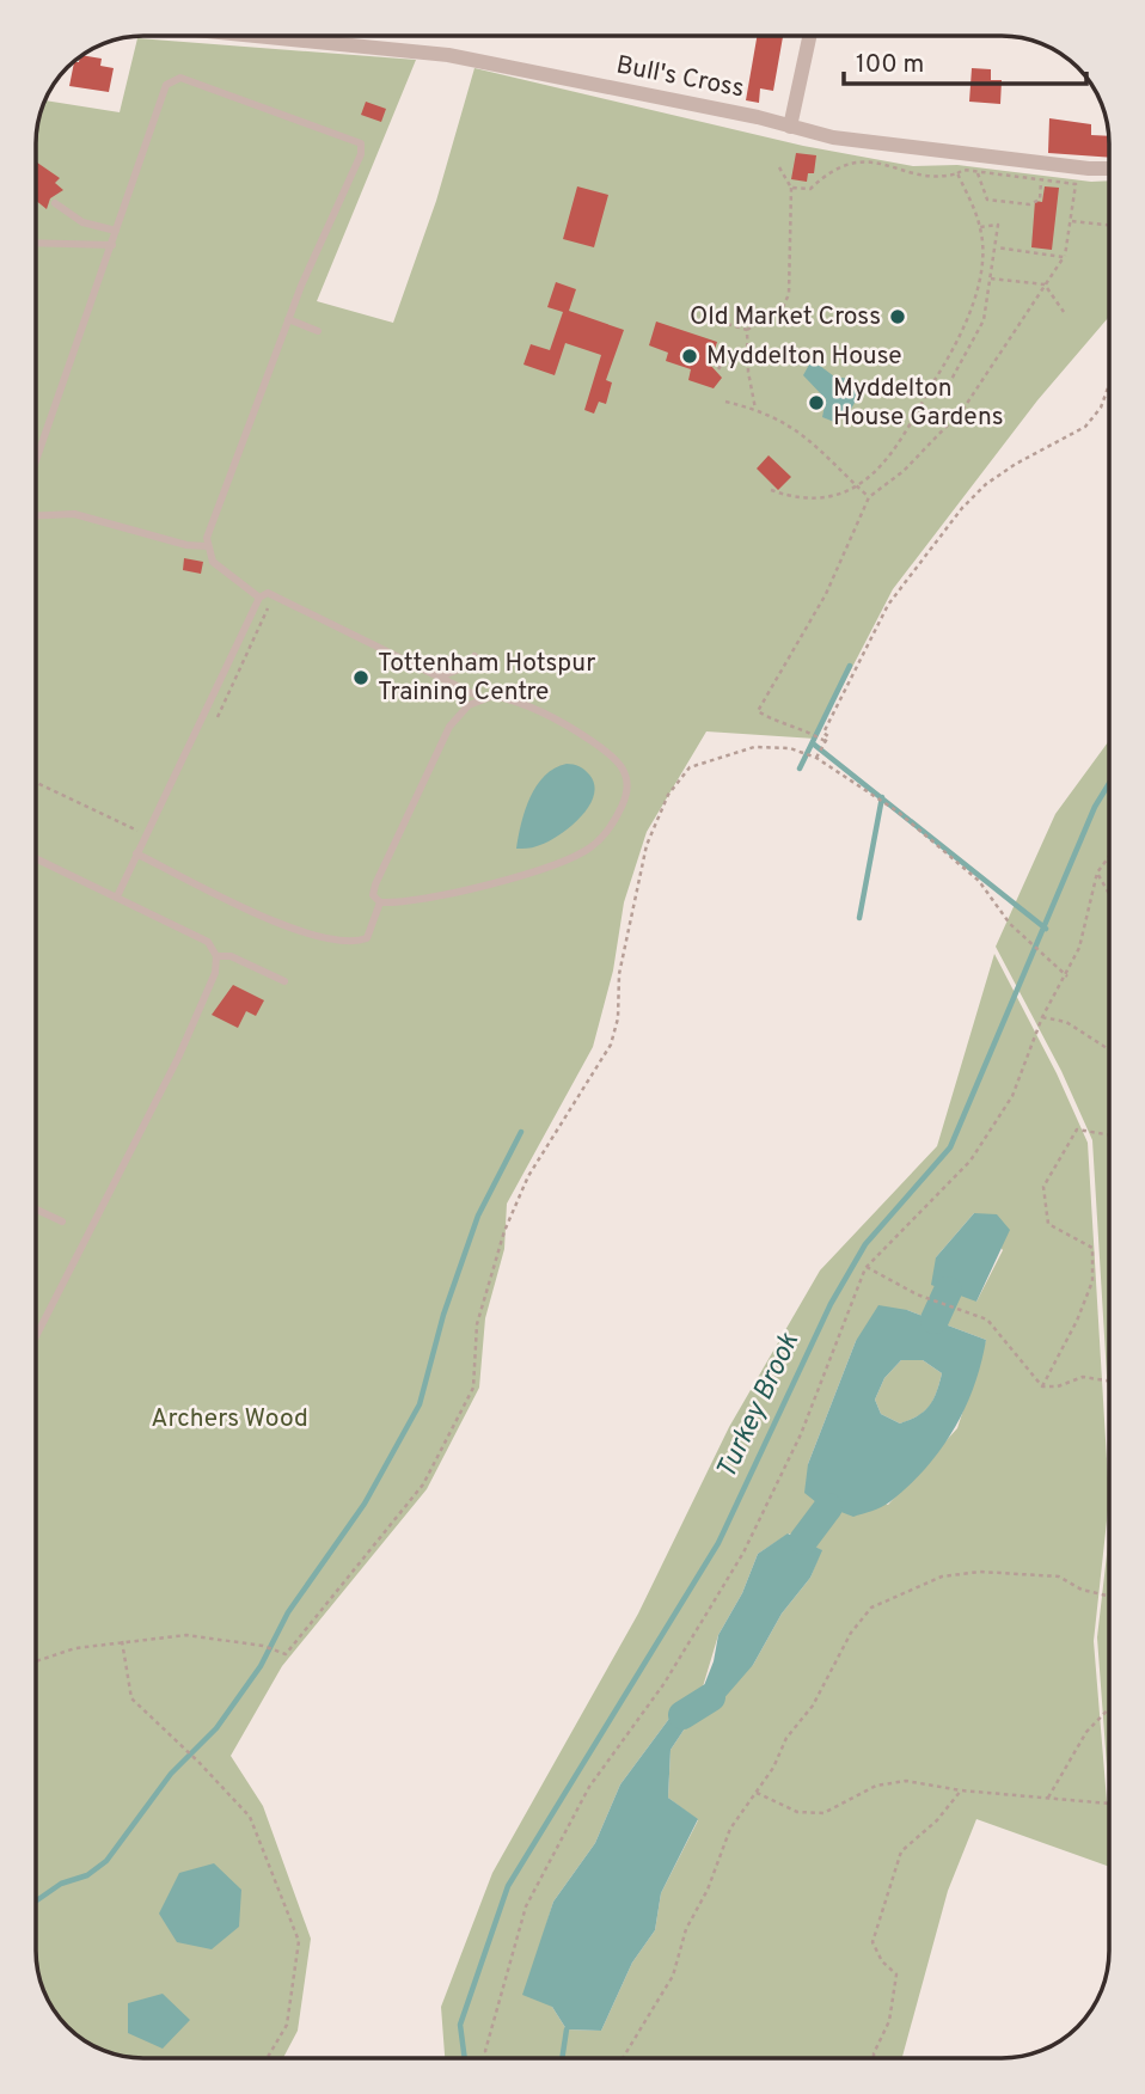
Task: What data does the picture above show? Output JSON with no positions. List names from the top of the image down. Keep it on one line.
{"streets":{"street":["Bull's Cross"]},"water":["Turkey Brook"],"parks":["Archers Wood"],"places":["Old Market Cross","Myddelton House","Myddelton House Gardens","Tottenham Hotspur Training Centre"],"scale_bar":"100 m"}
